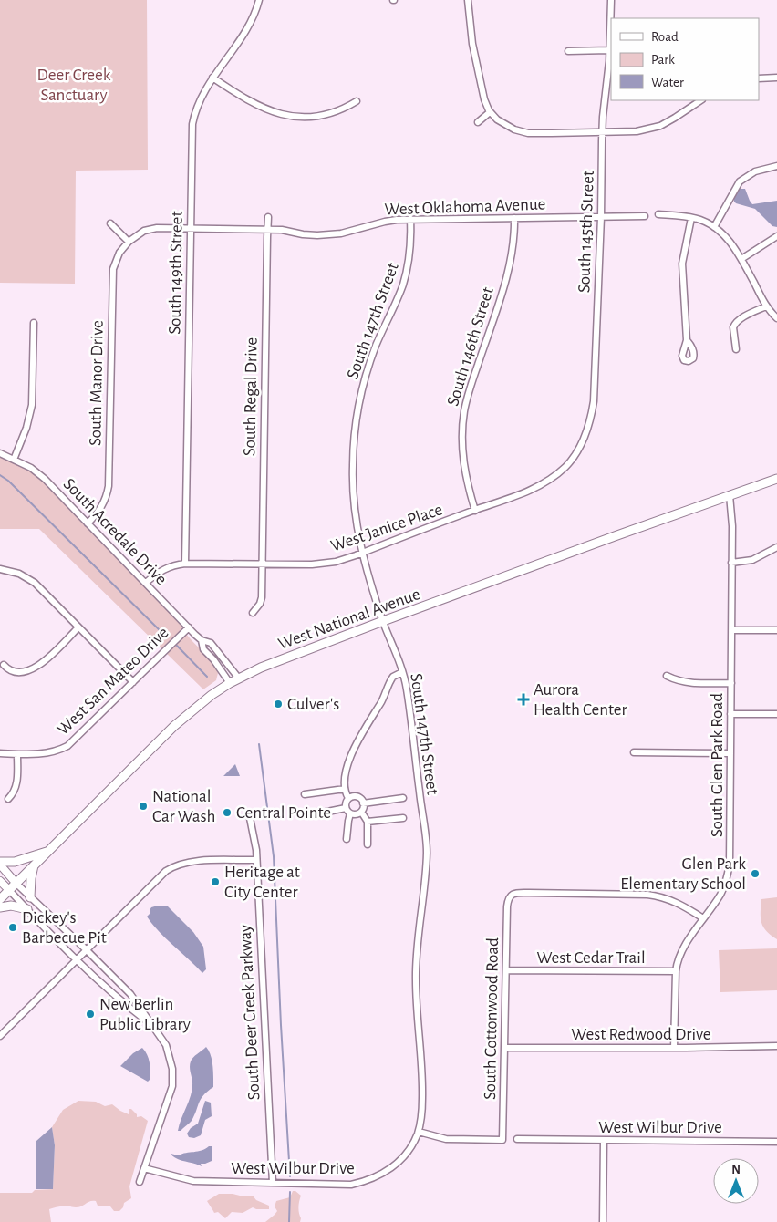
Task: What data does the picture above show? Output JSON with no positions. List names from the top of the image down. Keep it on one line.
{"streets":{"main road":["West National Avenue"],"street":["West Oklahoma Avenue","South 145th Street","South 149th Street","South 147th Street","South 146th Street","South Manor Drive","South Regal Drive","West Janice Place","South Acredale Drive","West San Mateo Drive","South Glen Park Road","West Cedar Trail","South Deer Creek Parkway","South Cottonwood Road","West Redwood Drive","West Wilbur Drive"]},"crossings":[["West Oklahoma Avenue","South 145th Street"],["West Oklahoma Avenue","South 149th Street"],["West Oklahoma Avenue","South 147th Street"],["West Oklahoma Avenue","South 146th Street"],["West Oklahoma Avenue","South Manor Drive"],["West Oklahoma Avenue","South Regal Drive"],["South 145th Street","West Janice Place"],["South 149th Street","West Janice Place"],["South 147th Street","West Janice Place"],["South 147th Street","West National Avenue"],["South 147th Street","South Cottonwood Road"],["South 147th Street","West Wilbur Drive"],["South 146th Street","West Janice Place"],["South Manor Drive","South Acredale Drive"],["South Regal Drive","West Janice Place"],["West Janice Place","South Acredale Drive"],["South Acredale Drive","West National Avenue"],["South Acredale Drive","West San Mateo Drive"],["West National Avenue","South Glen Park Road"],["South Glen Park Road","West Cedar Trail"],["South Glen Park Road","South Cottonwood Road"],["South Glen Park Road","West Redwood Drive"],["West Cedar Trail","South Cottonwood Road"],["South Deer Creek Parkway","West Wilbur Drive"],["South Cottonwood Road","West Redwood Drive"],["South Cottonwood Road","West Wilbur Drive"]],"parks":["Deer Creek Sanctuary"],"places":{"health":["Aurora Health Center"],"other":["Culver's","National Car Wash","Central Pointe","Glen Park Elementary School","Heritage at City Center","Dickey's Barbecue Pit","New Berlin Public Library"]},"legend":["Road","Park","Water"],"north":"top"}
